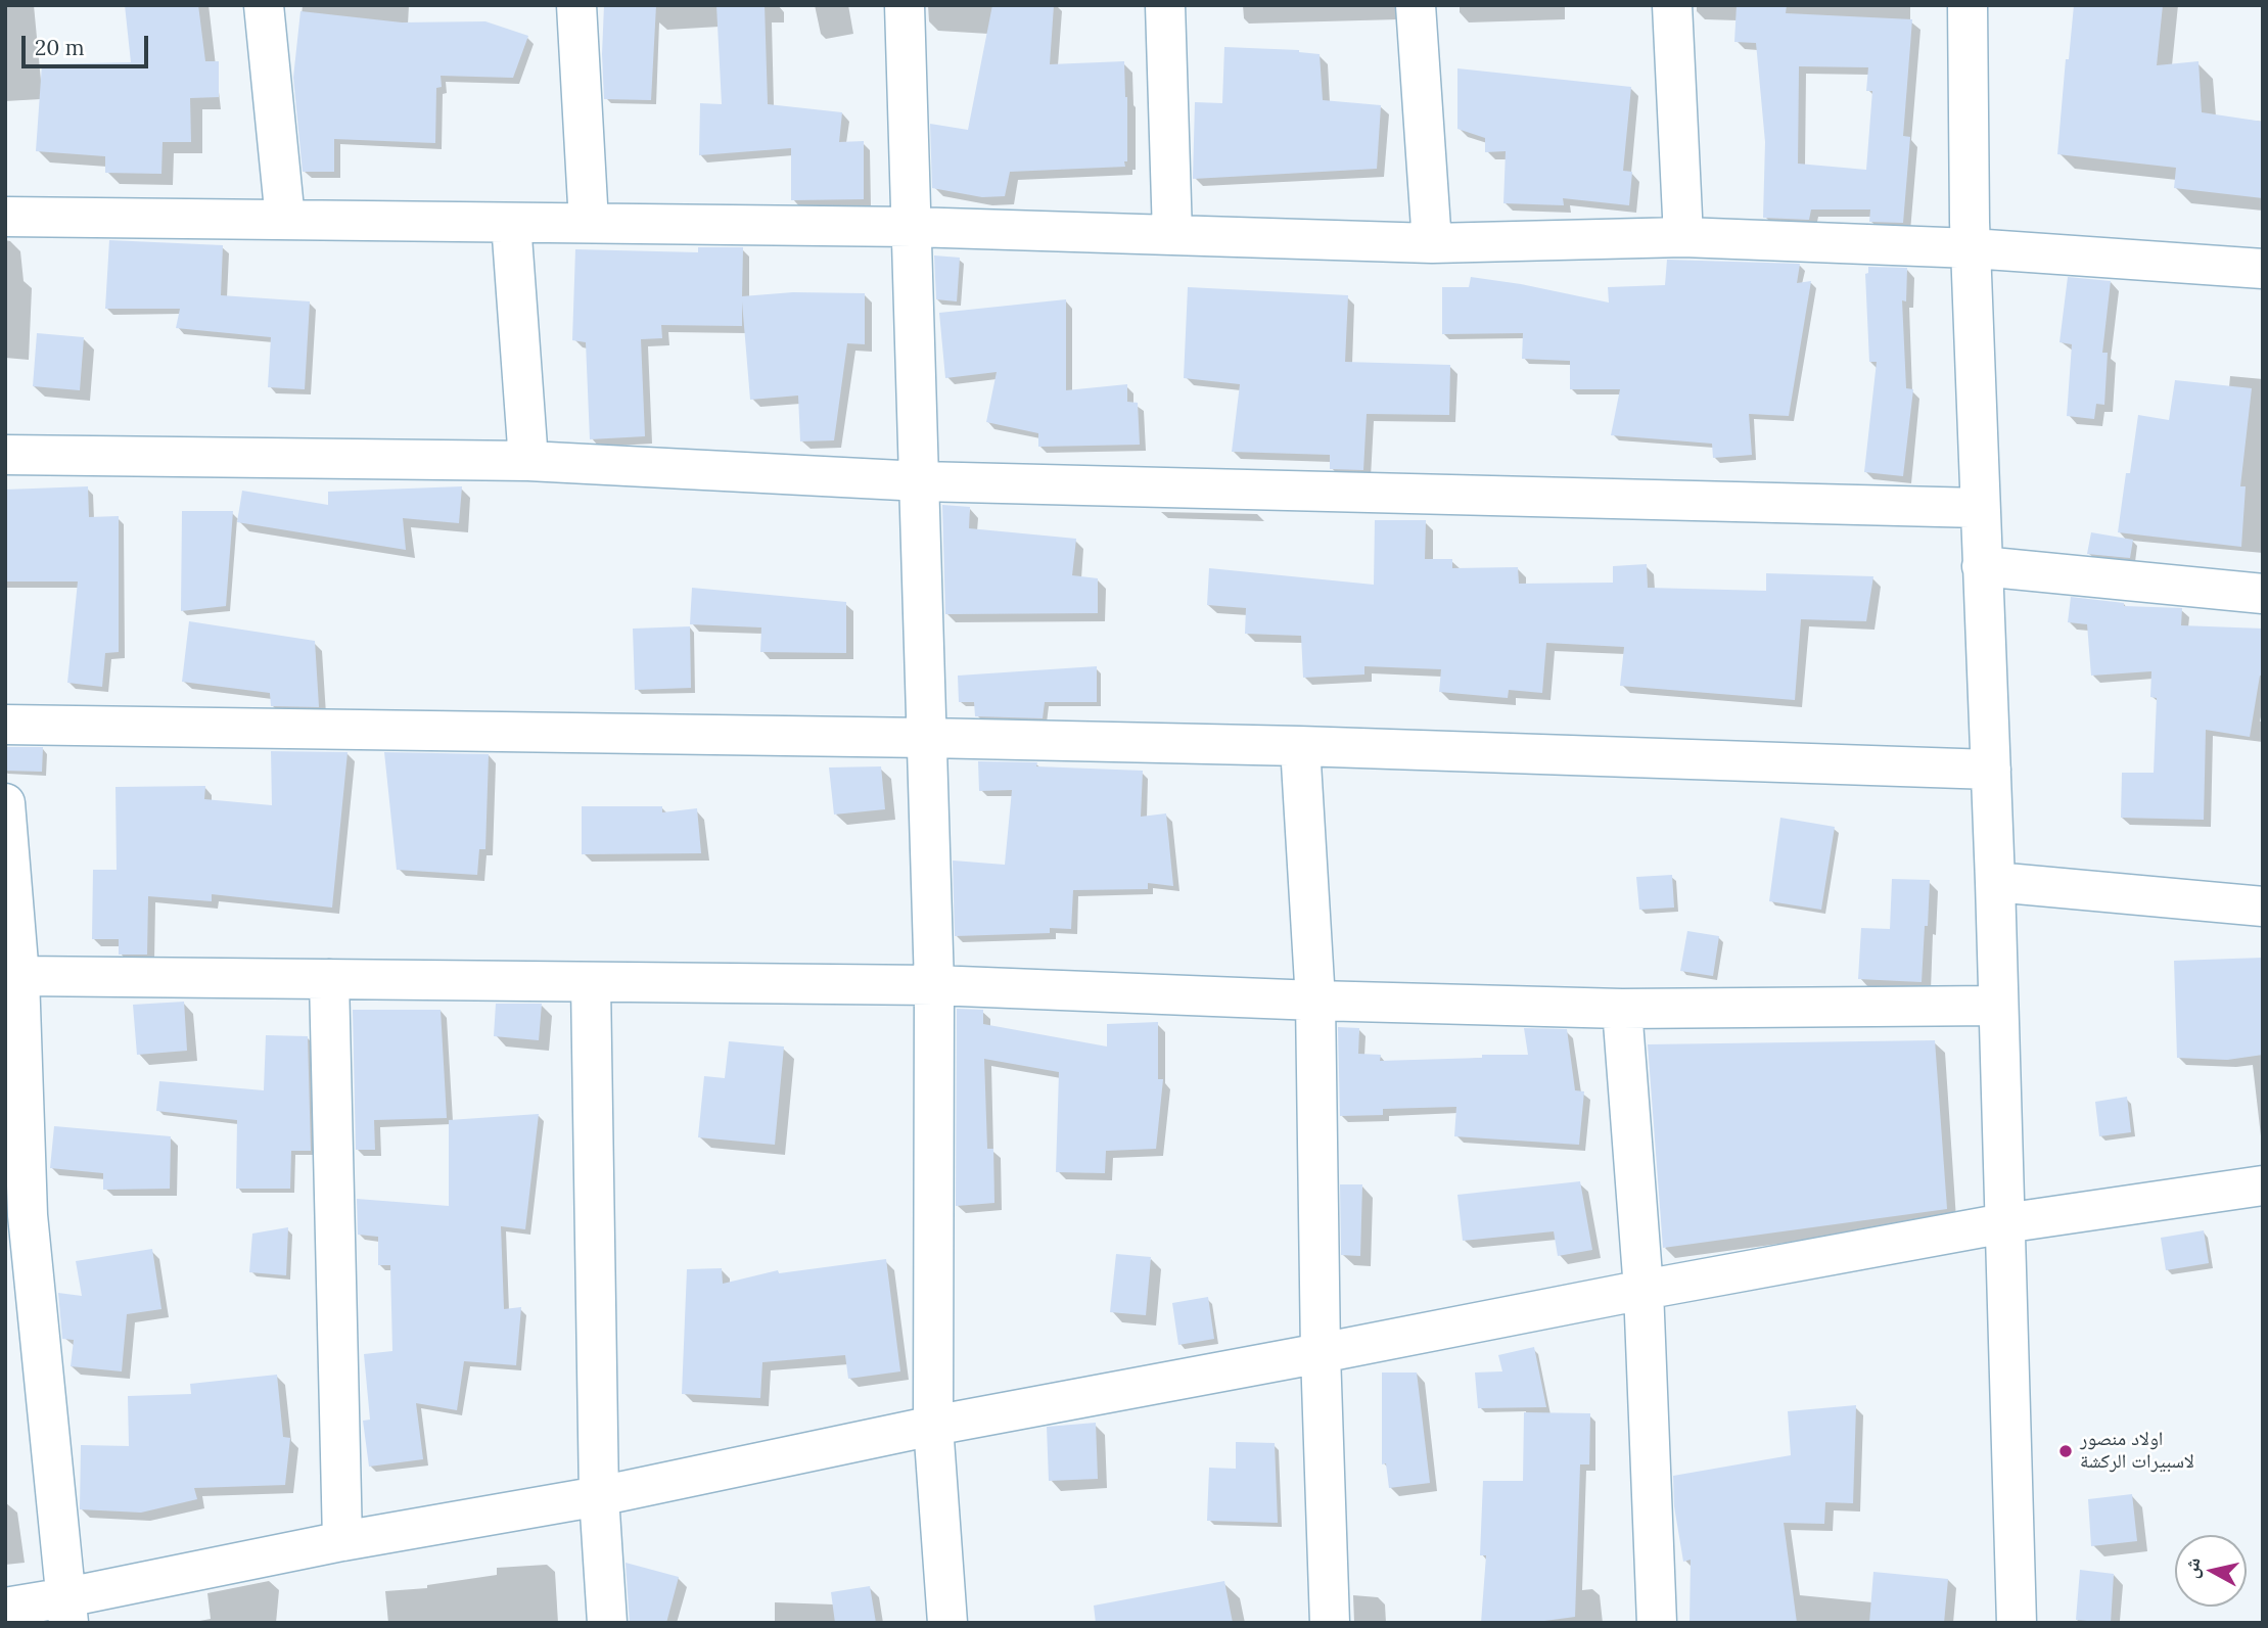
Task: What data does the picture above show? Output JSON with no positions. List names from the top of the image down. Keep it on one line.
{"places":["اولاد منصور لاسبيرات الركشة"],"scale_bar":"20 m","north":"left"}
